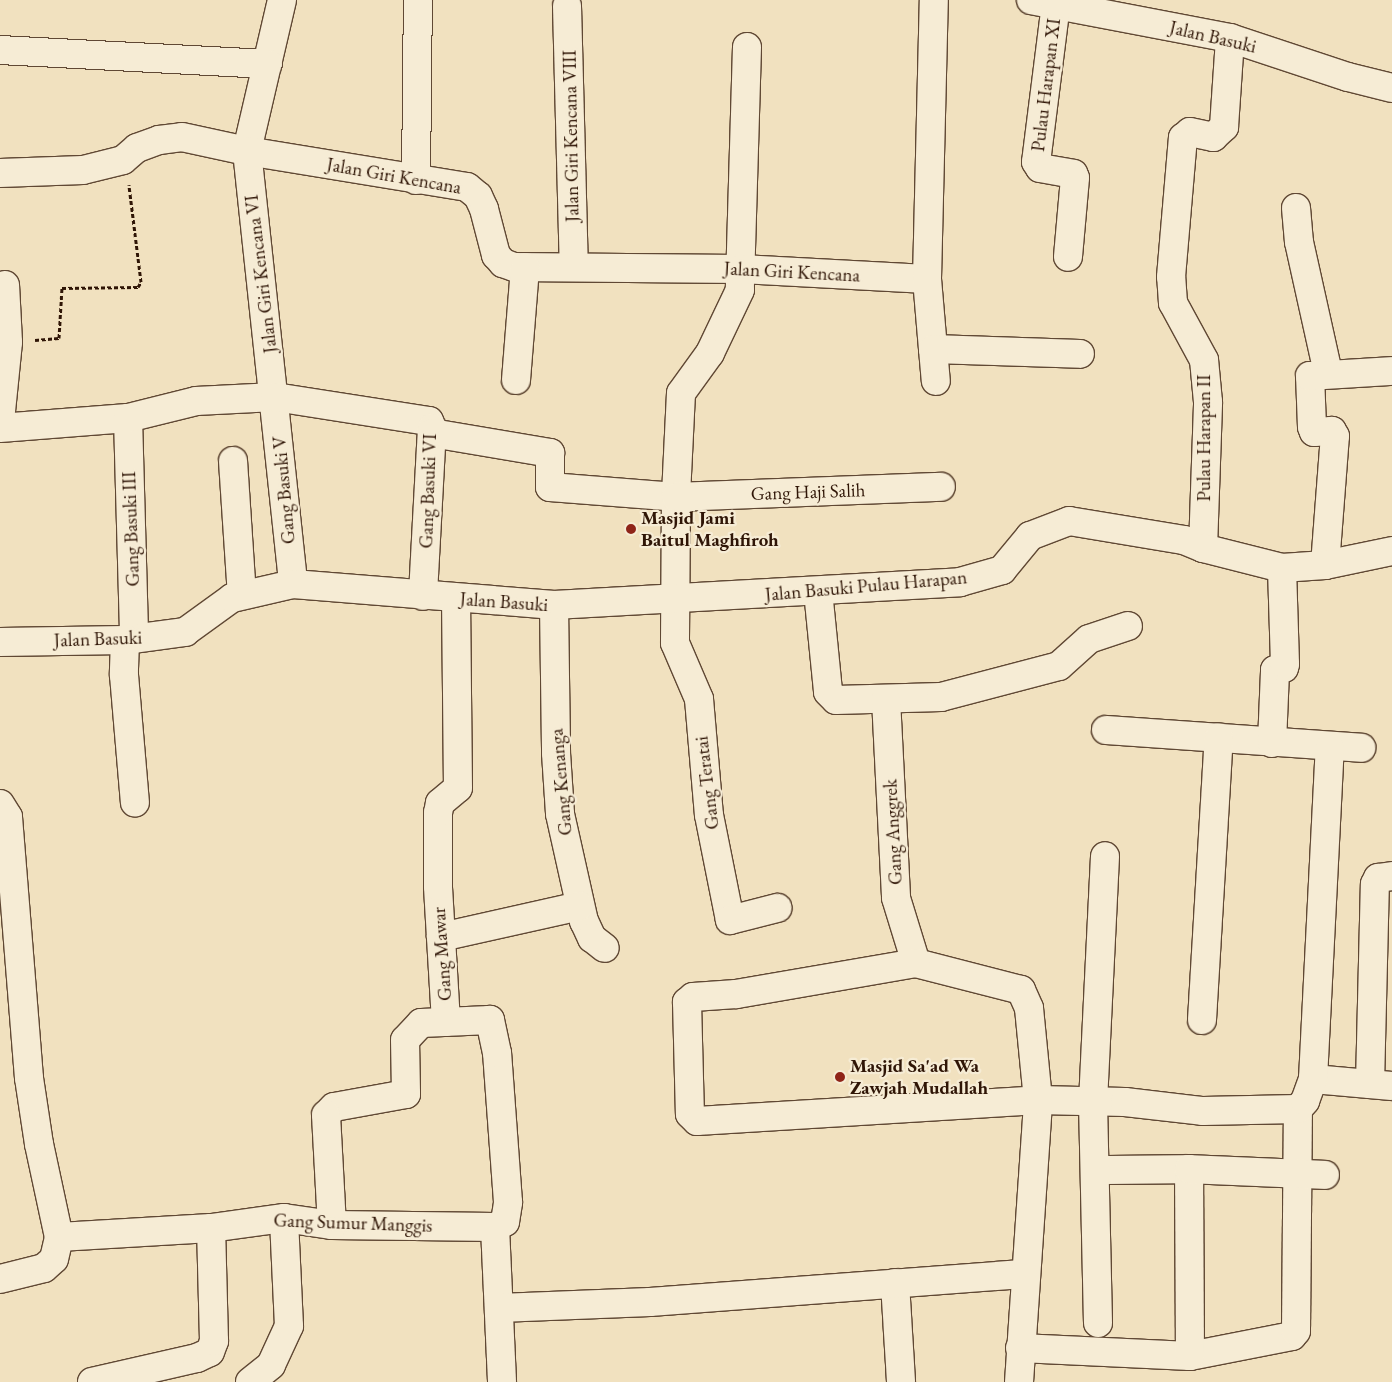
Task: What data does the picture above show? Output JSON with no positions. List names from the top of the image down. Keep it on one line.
{"streets":{"street":["Jalan Basuki","Pulau Harapan XI","Jalan Giri Kencana VIII","Jalan Giri Kencana","Jalan Giri Kencana VI","Pulau Harapan II","Gang Basuki V","Gang Basuki VI","Gang Haji Salih","Gang Basuki III","Jalan Basuki Pulau Harapan","Gang Kenanga","Gang Teratai","Gang Anggrek","Gang Mawar","Gang Sumur Manggis"]},"crossings":[["Jalan Basuki","Pulau Harapan XI"],["Jalan Basuki","Pulau Harapan II"],["Jalan Basuki","Gang Basuki V"],["Jalan Basuki","Gang Basuki VI"],["Jalan Basuki","Gang Basuki III"],["Jalan Basuki","Jalan Basuki Pulau Harapan"],["Jalan Basuki","Gang Kenanga"],["Jalan Basuki","Gang Teratai"],["Jalan Basuki","Gang Mawar"],["Jalan Giri Kencana VIII","Jalan Giri Kencana"],["Jalan Giri Kencana","Jalan Giri Kencana VI"],["Jalan Giri Kencana VI","Gang Basuki V"],["Jalan Giri Kencana VI","Gang Basuki VI"],["Pulau Harapan II","Jalan Basuki Pulau Harapan"],["Gang Basuki V","Gang Basuki VI"],["Gang Basuki VI","Gang Haji Salih"],["Jalan Basuki Pulau Harapan","Gang Teratai"],["Gang Mawar","Gang Sumur Manggis"]],"places":["Masjid Jami Baitul Maghfiroh","Masjid Sa'ad Wa Zawjah Mudallah"]}
